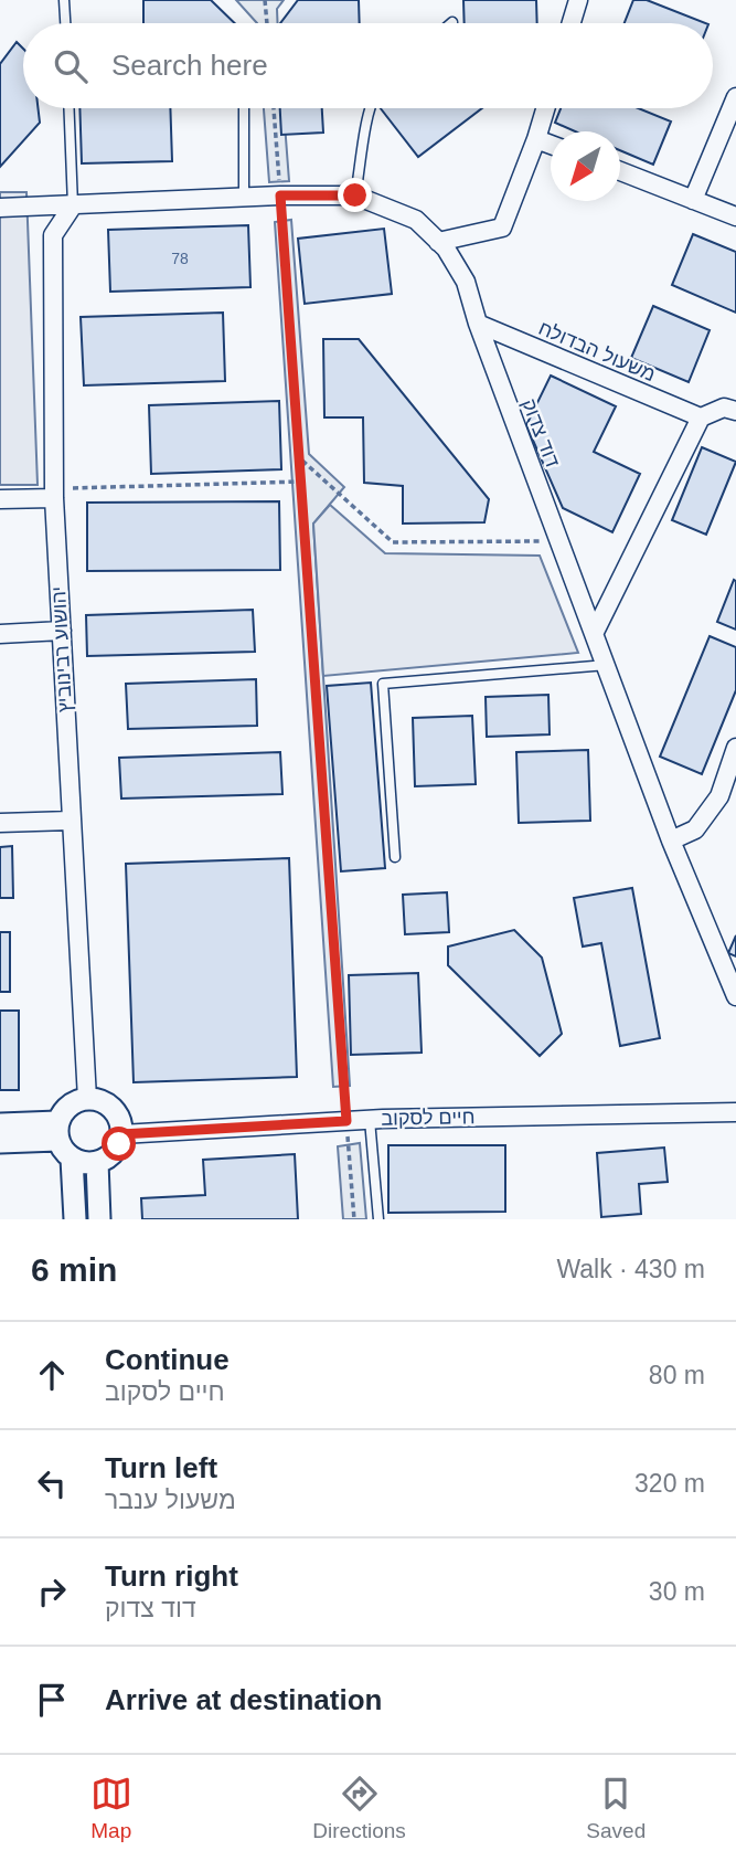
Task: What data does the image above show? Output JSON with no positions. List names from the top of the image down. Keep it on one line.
{"streets":{"street":["משעול הבדולח","דוד צדוק","יהושוע רבינוביץ","חיים לסקוב"]},"crossings":[["משעול הבדולח","דוד צדוק"],["דוד צדוק","יהושוע רבינוביץ"],["יהושוע רבינוביץ","חיים לסקוב"]],"house_numbers":["78"],"north":"bottom left","page":{"search":"Search here","heading":["6 min","Walk · 430 m"],"list":[["Continue","חיים לסקוב","80 m"],["Turn left","משעול ענבר","320 m"],["Turn right","דוד צדוק","30 m"],"Arrive at destination"],"nav":["Map","Directions","Saved"]}}
